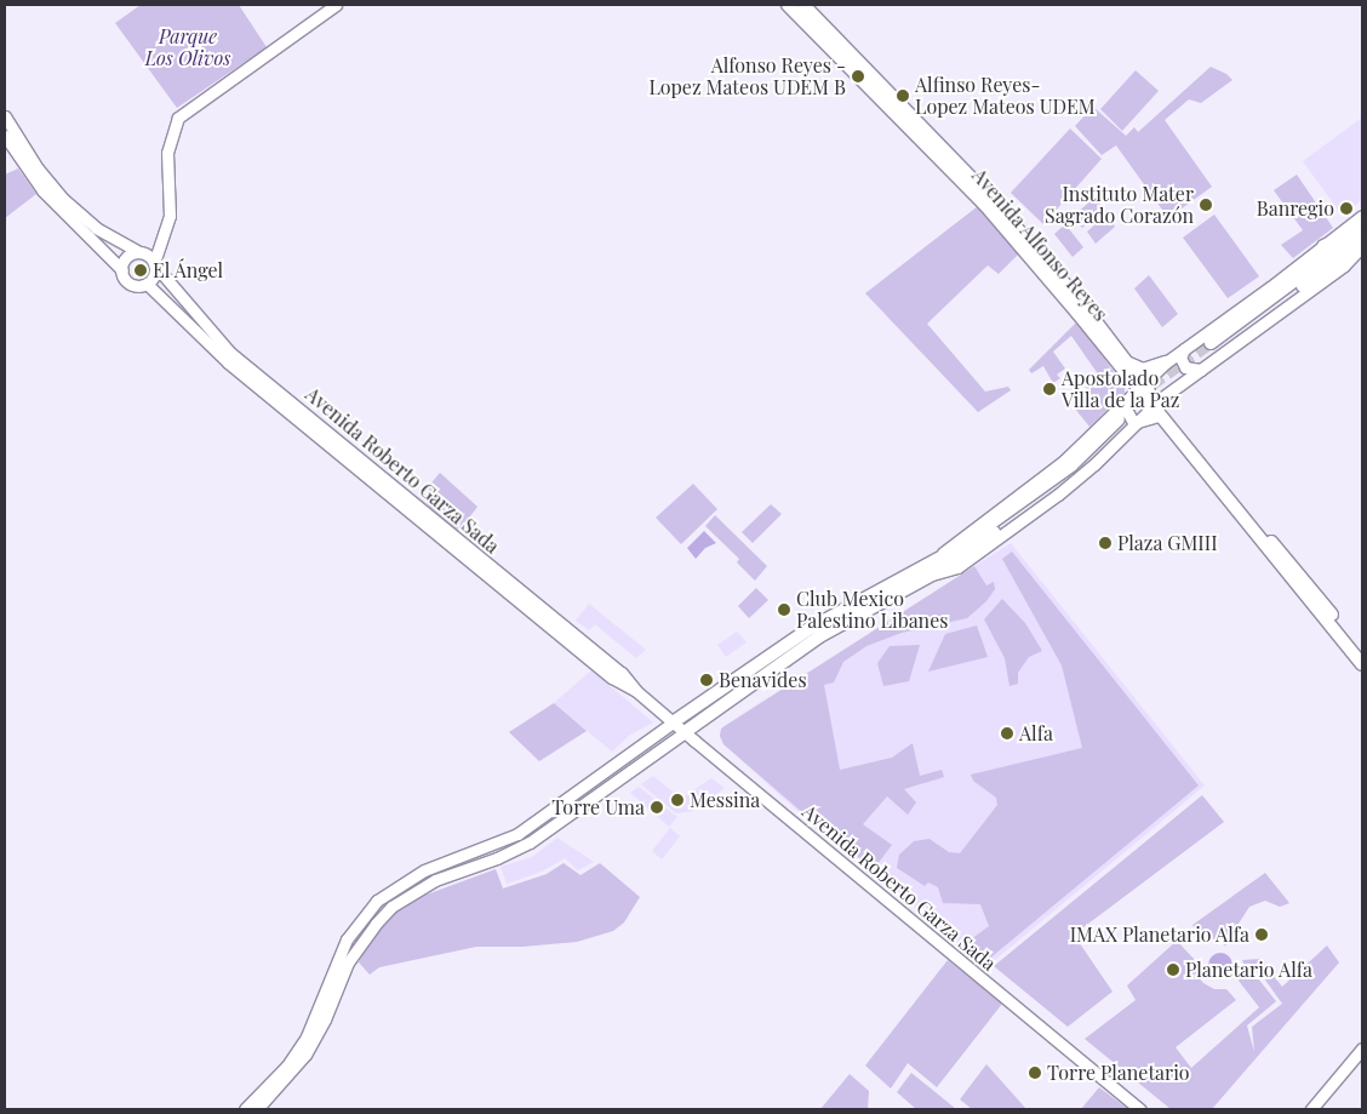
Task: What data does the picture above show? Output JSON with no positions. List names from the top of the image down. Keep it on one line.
{"streets":{"main road":["Avenida Alfonso Reyes"],"street":["Avenida Roberto Garza Sada"]},"parks":["Parque Los Olivos"],"places":["Alfonso Reyes - Lopez Mateos UDEM B","Alfinso Reyes- Lopez Mateos UDEM","Instituto Mater Sagrado Corazón","Banregio","El Ángel","Apostolado Villa de la Paz","Plaza GMIII","Club Mexico Palestino Libanes","Benavides","Alfa","Messina","Torre Uma","IMAX Planetario Alfa","Planetario Alfa","Torre Planetario"]}
